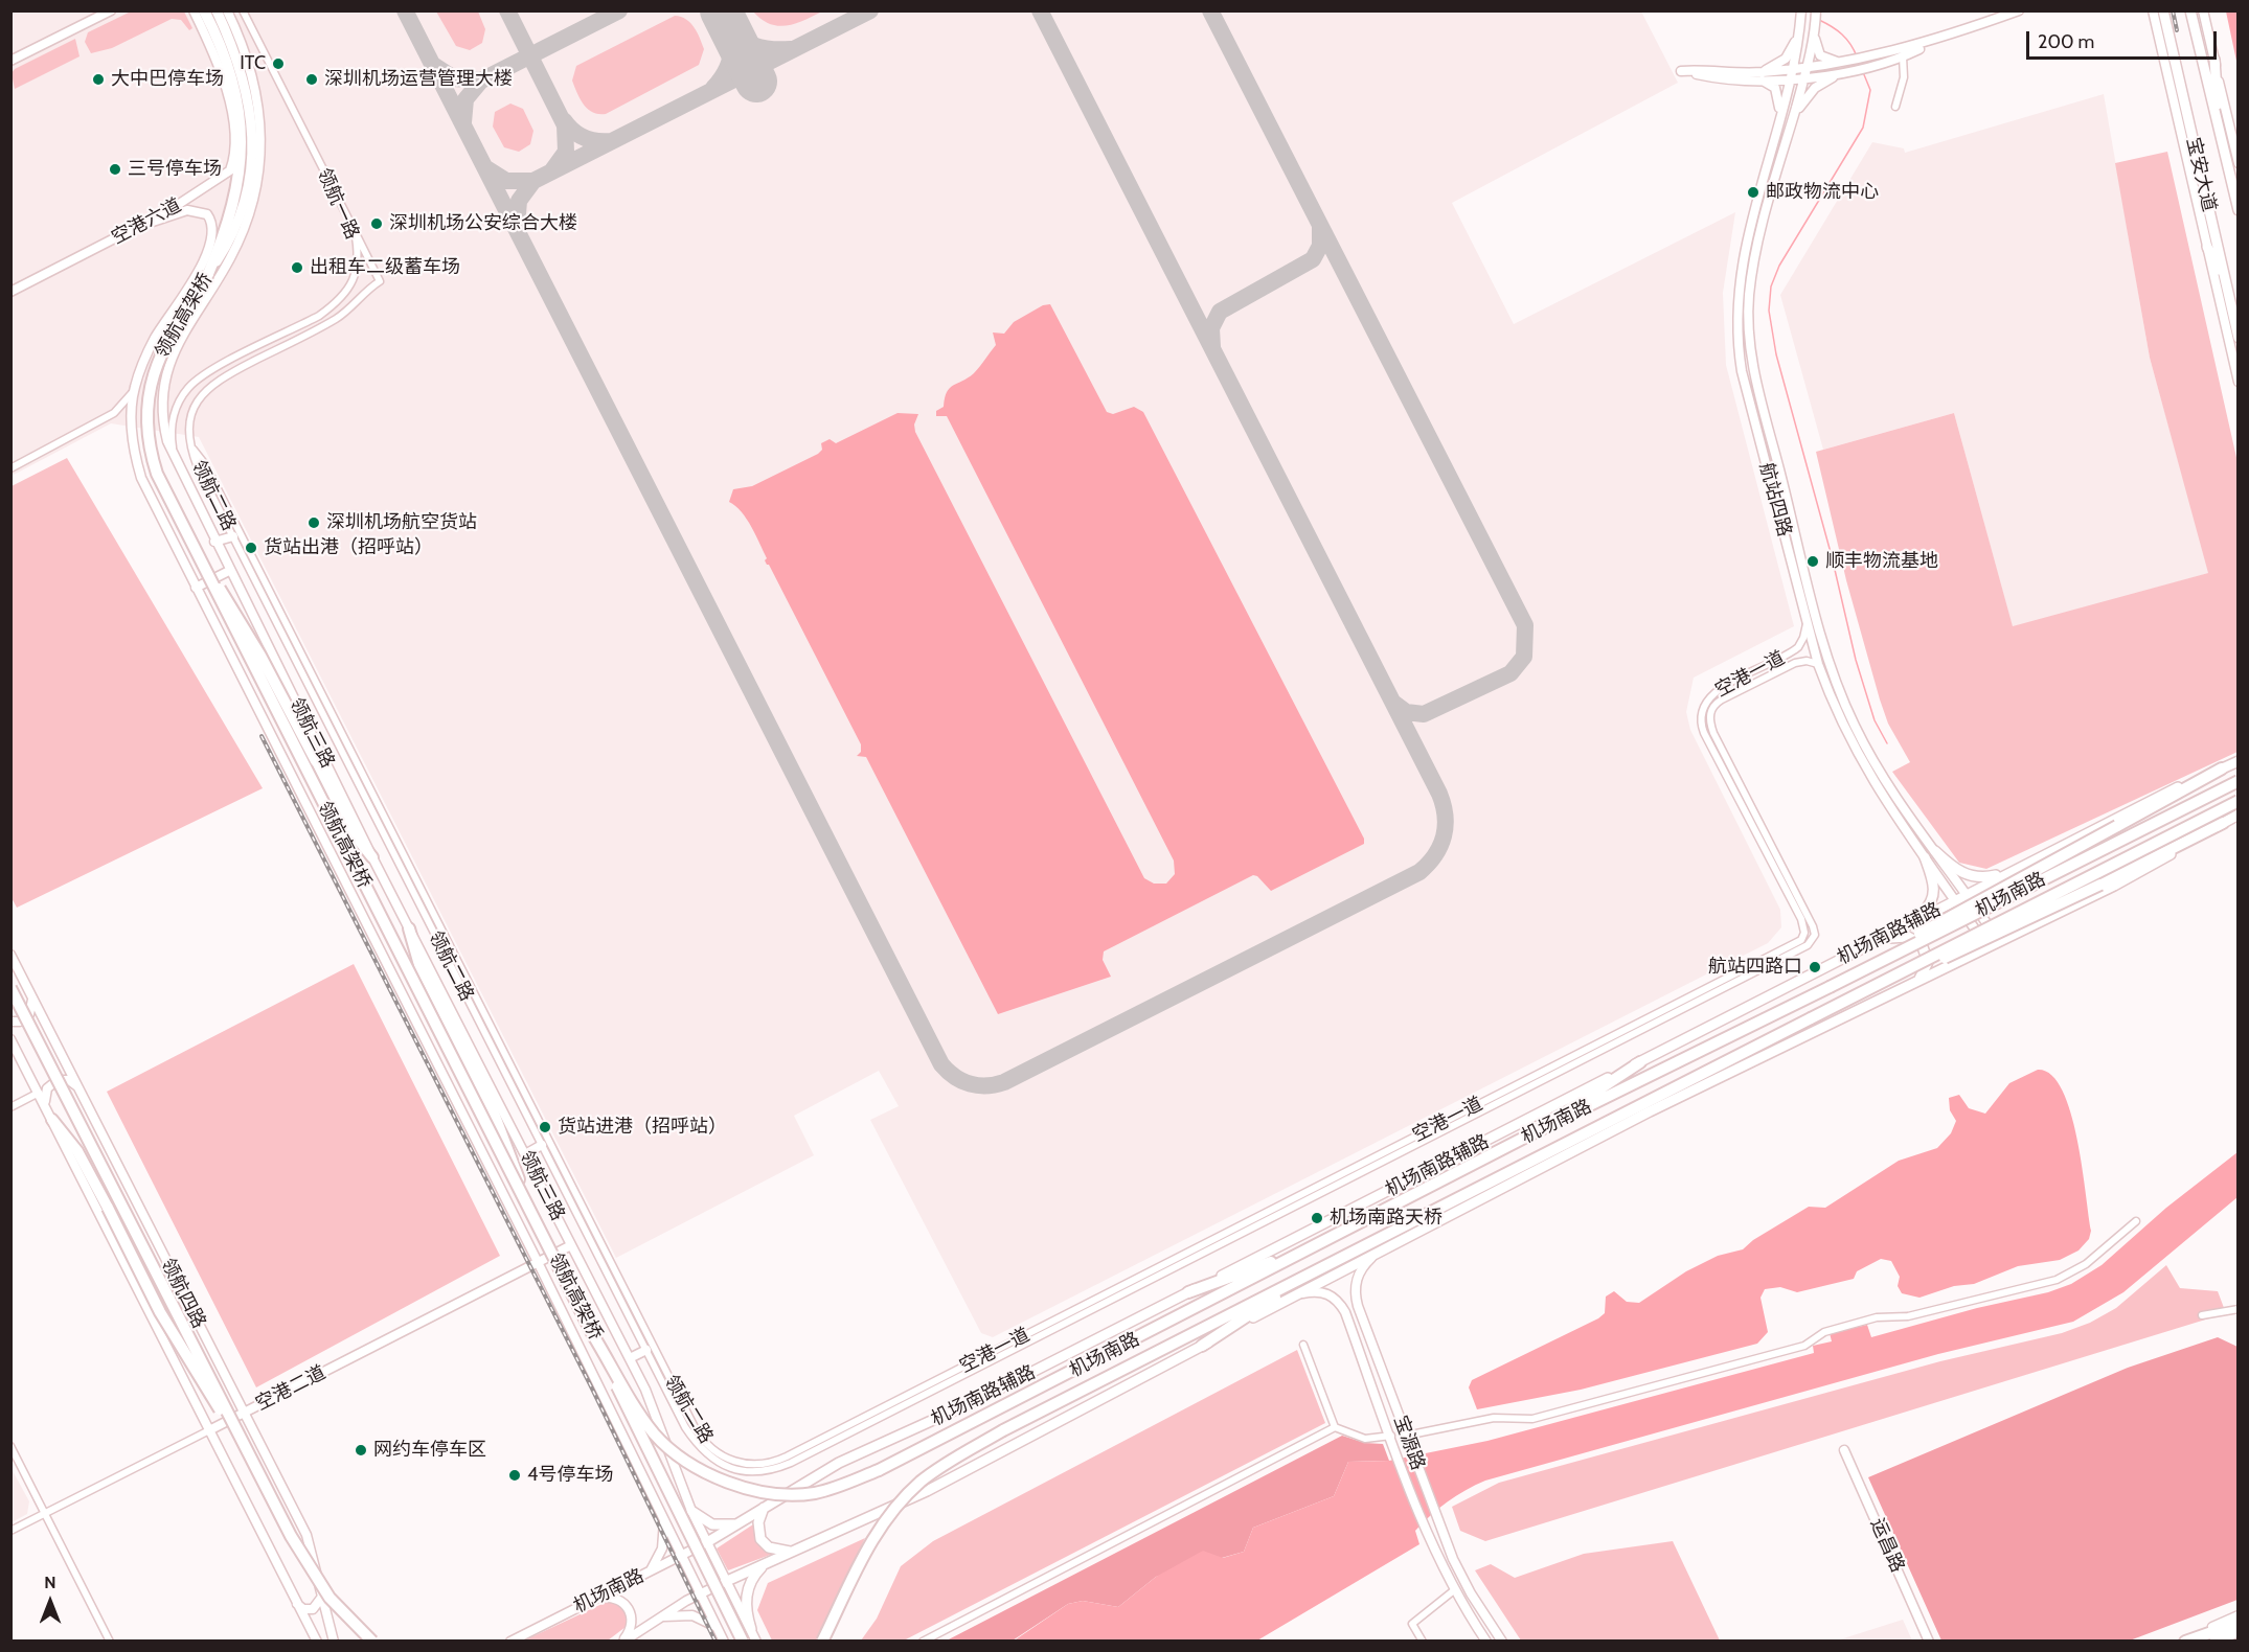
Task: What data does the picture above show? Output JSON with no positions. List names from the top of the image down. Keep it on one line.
{"streets":{"highway":["领航高架桥","机场南路"],"main road":["宝安大道","机场南路辅路"],"street":["领航一路","空港六道","领航二路","航站四路","空港一道","领航三路","领航四路","空港二道","宝源路","运昌路"]},"crossings":[["领航一路","领航二路"],["领航一路","领航三路"],["空港六道","领航三路"],["领航高架桥","领航三路"],["领航高架桥","机场南路"],["领航二路","空港一道"],["航站四路","空港一道"],["航站四路","机场南路辅路"],["领航三路","机场南路"],["领航三路","机场南路辅路"],["领航三路","空港二道"],["机场南路","机场南路辅路"],["领航四路","空港二道"]],"places":["ITC","大中巴停车场","深圳机场运营管理大楼","三号停车场","邮政物流中心","深圳机场公安综合大楼","出租车二级蓄车场","深圳机场航空货站","货站出港（招呼站）","顺丰物流基地","航站四路口","货站进港（招呼站）","机场南路天桥","网约车停车区","4号停车场"],"scale_bar":"200 m","north":"top"}
